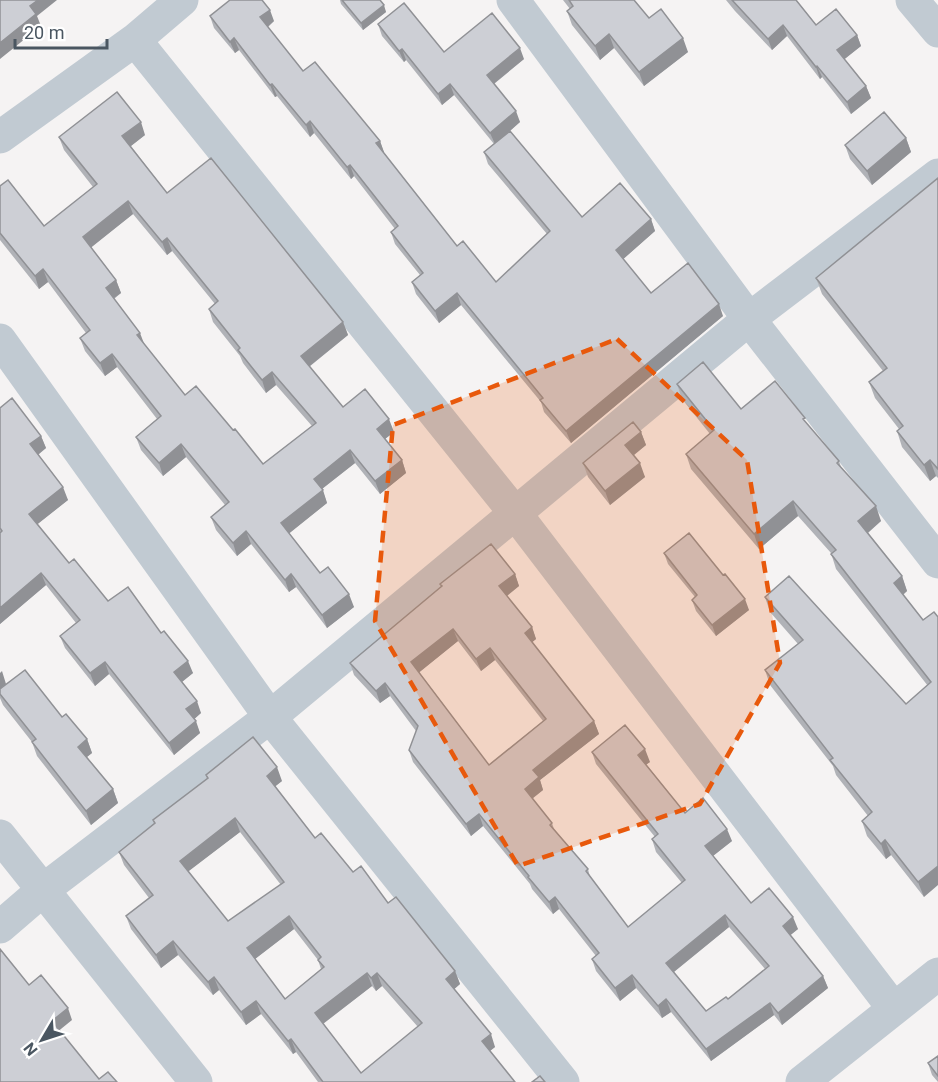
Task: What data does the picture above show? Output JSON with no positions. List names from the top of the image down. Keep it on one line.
{"scale_bar":"20 m","north":"bottom left"}
